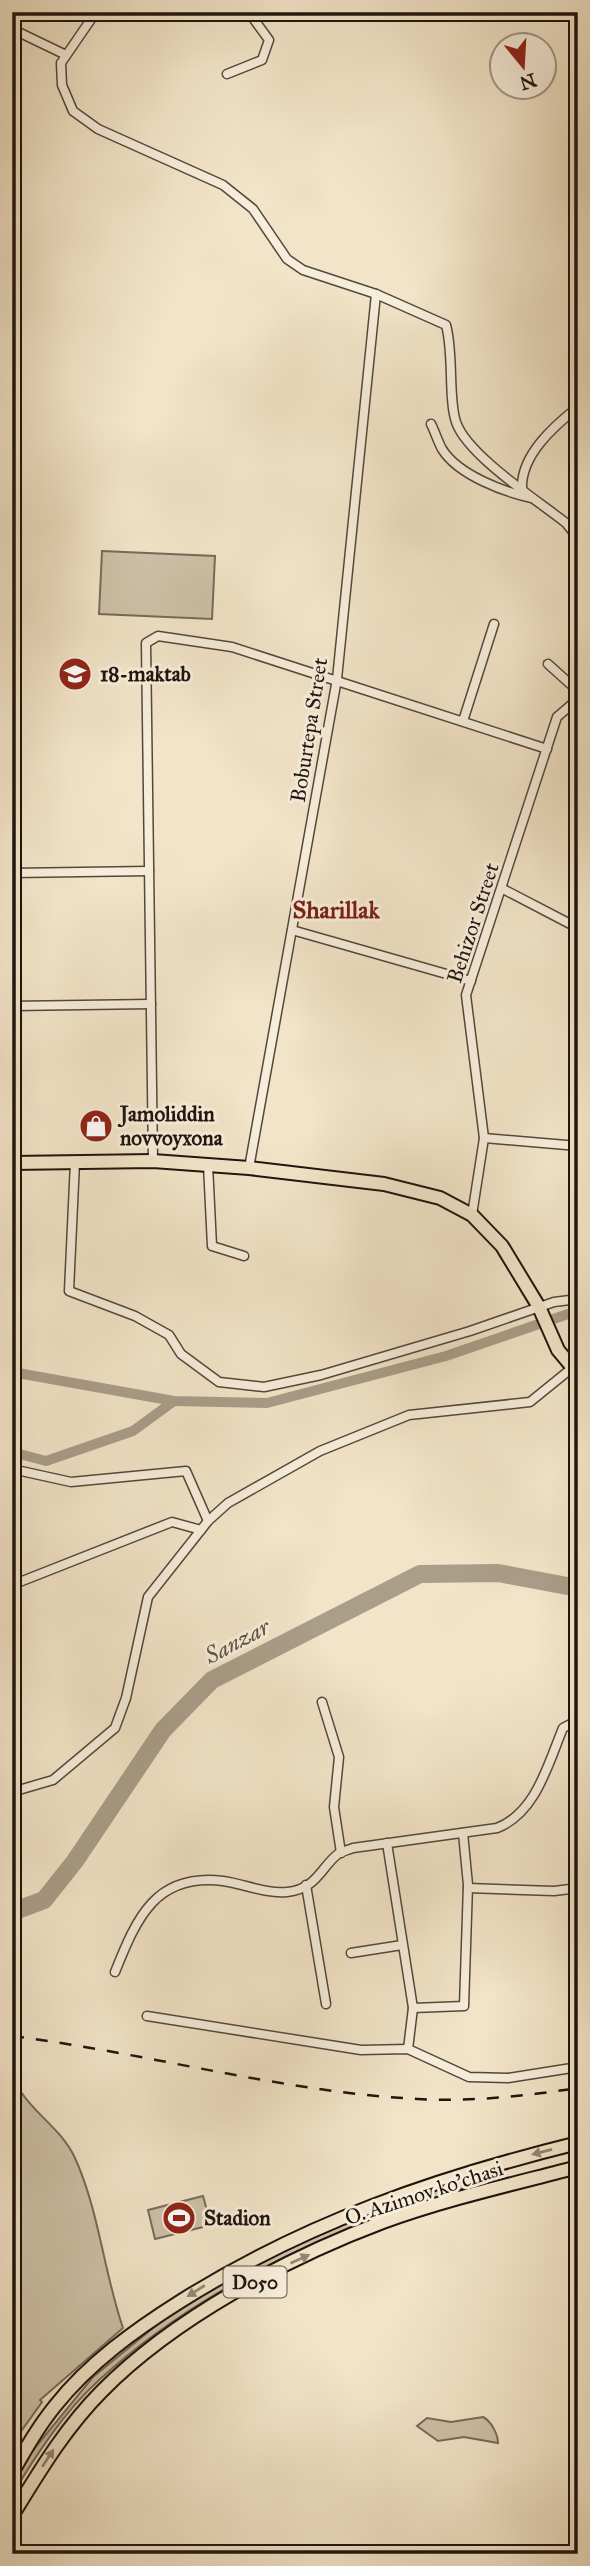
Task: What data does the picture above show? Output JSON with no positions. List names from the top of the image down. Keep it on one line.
{"streets":{"main road":["O. Azimov ko'chasi","D050"],"street":["Boburtepa Street","Behizor Street"]},"crossings":[["O. Azimov ko'chasi","D050"]],"districts":["Sharillak"],"water":["Sanzar"],"places":{"school or university":["18-maktab"],"shop":["Jamoliddin novvoyxona"],"sports":["Stadion"]},"north":"bottom"}
